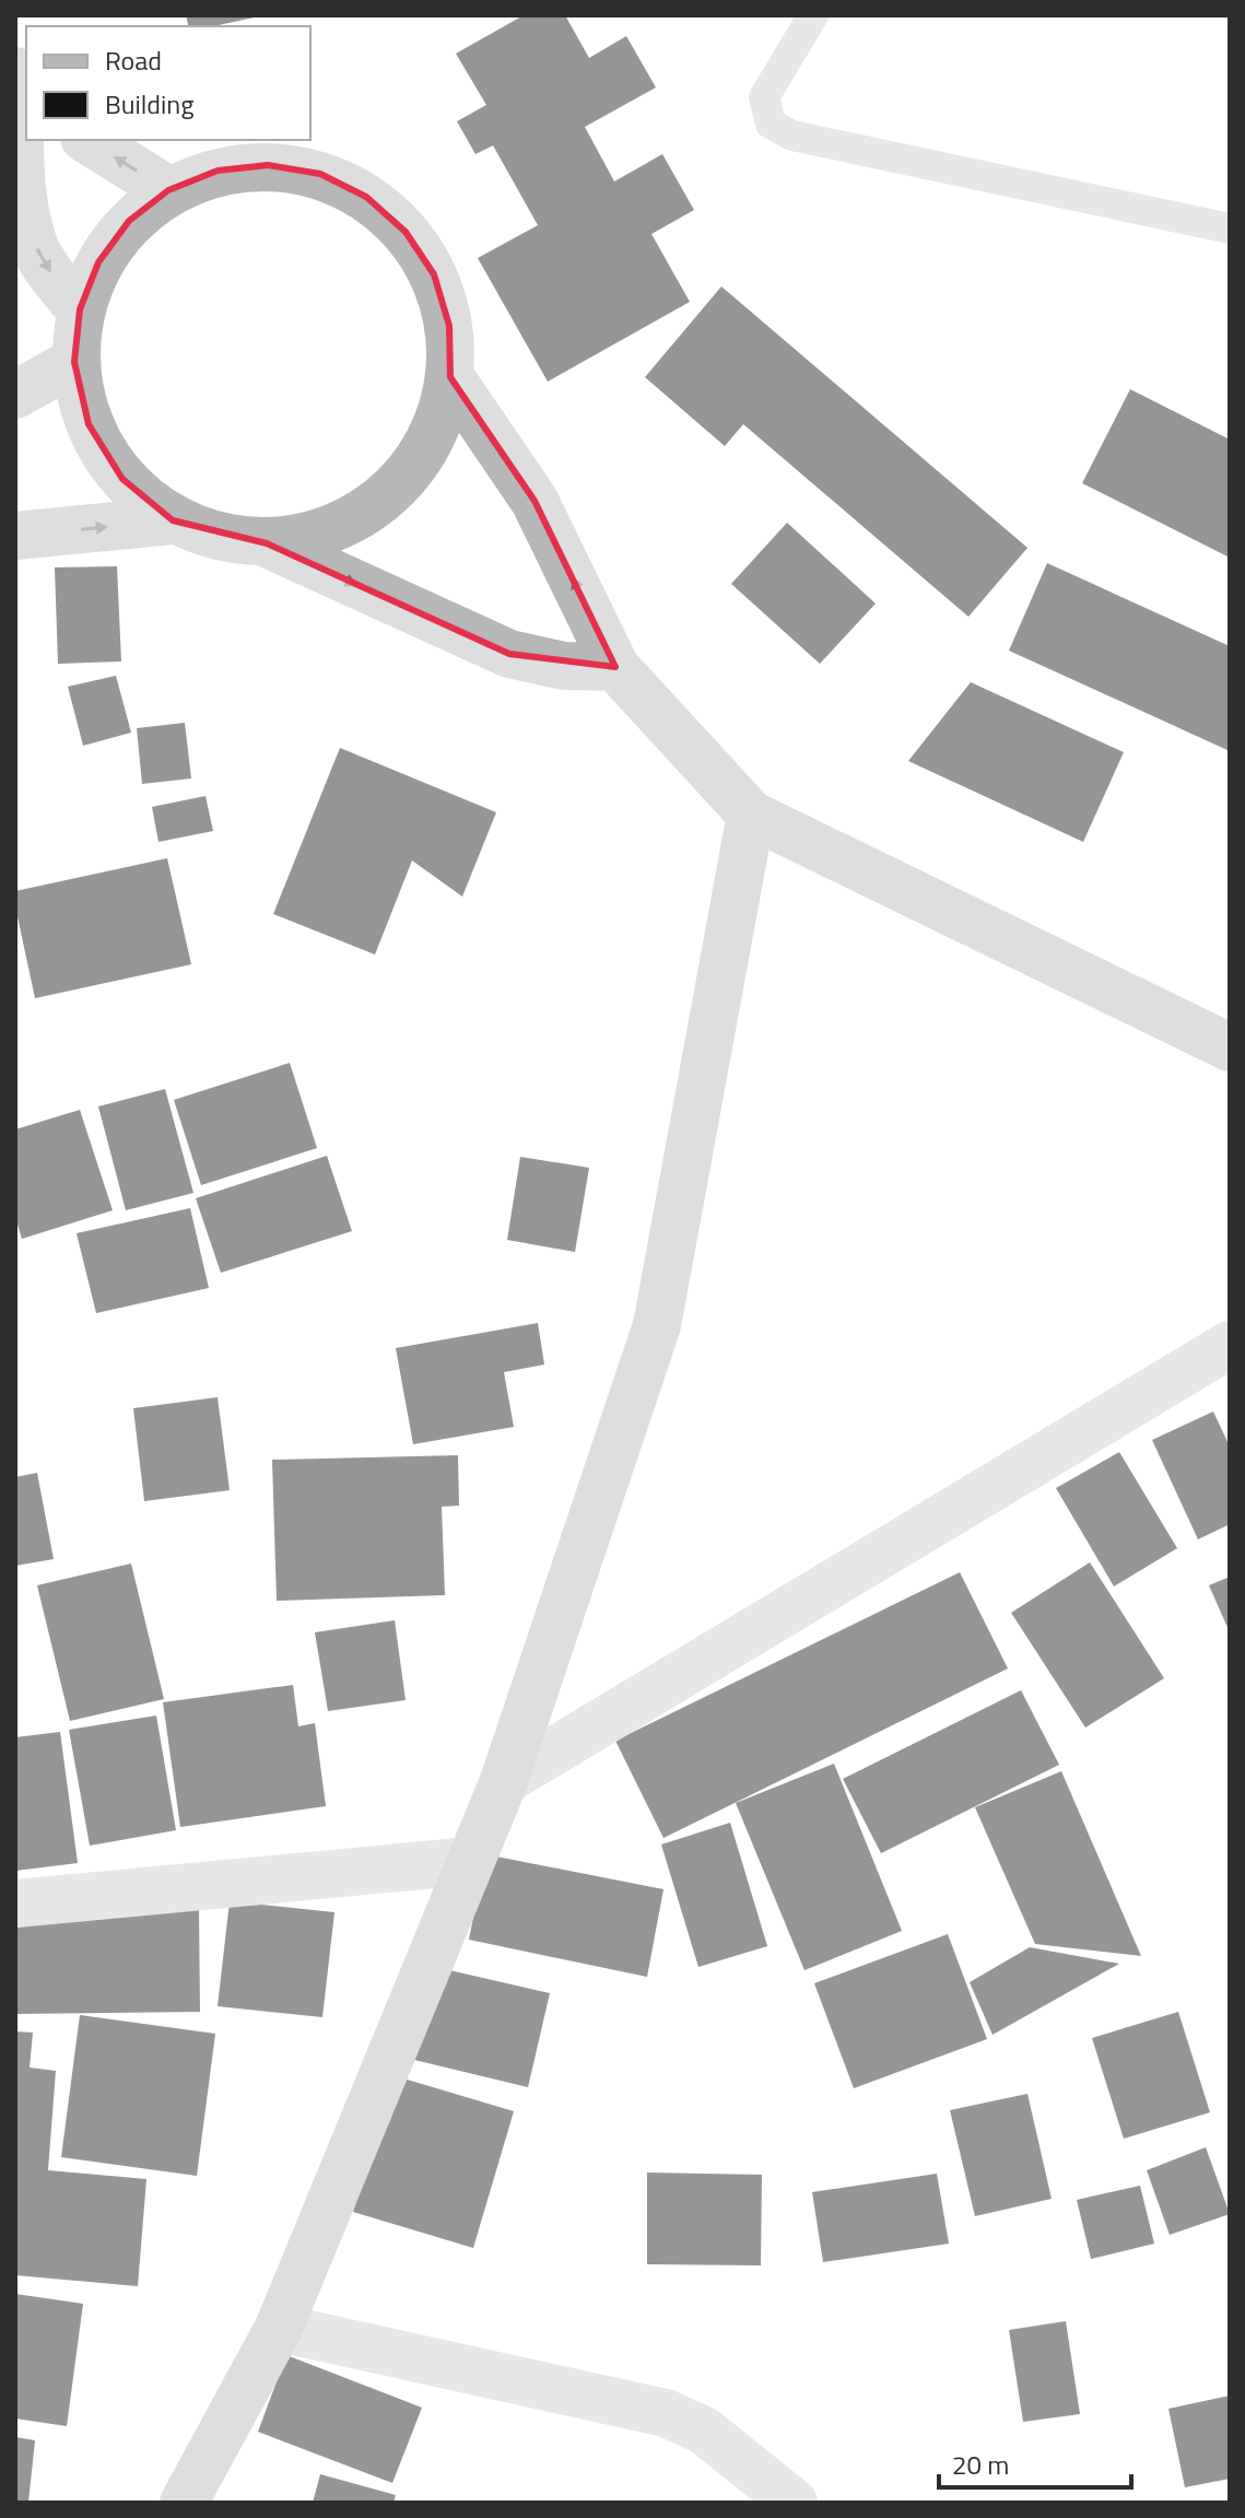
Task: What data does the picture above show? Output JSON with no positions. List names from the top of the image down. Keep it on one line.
{"legend":["Road","Building"],"scale_bar":"20 m"}
